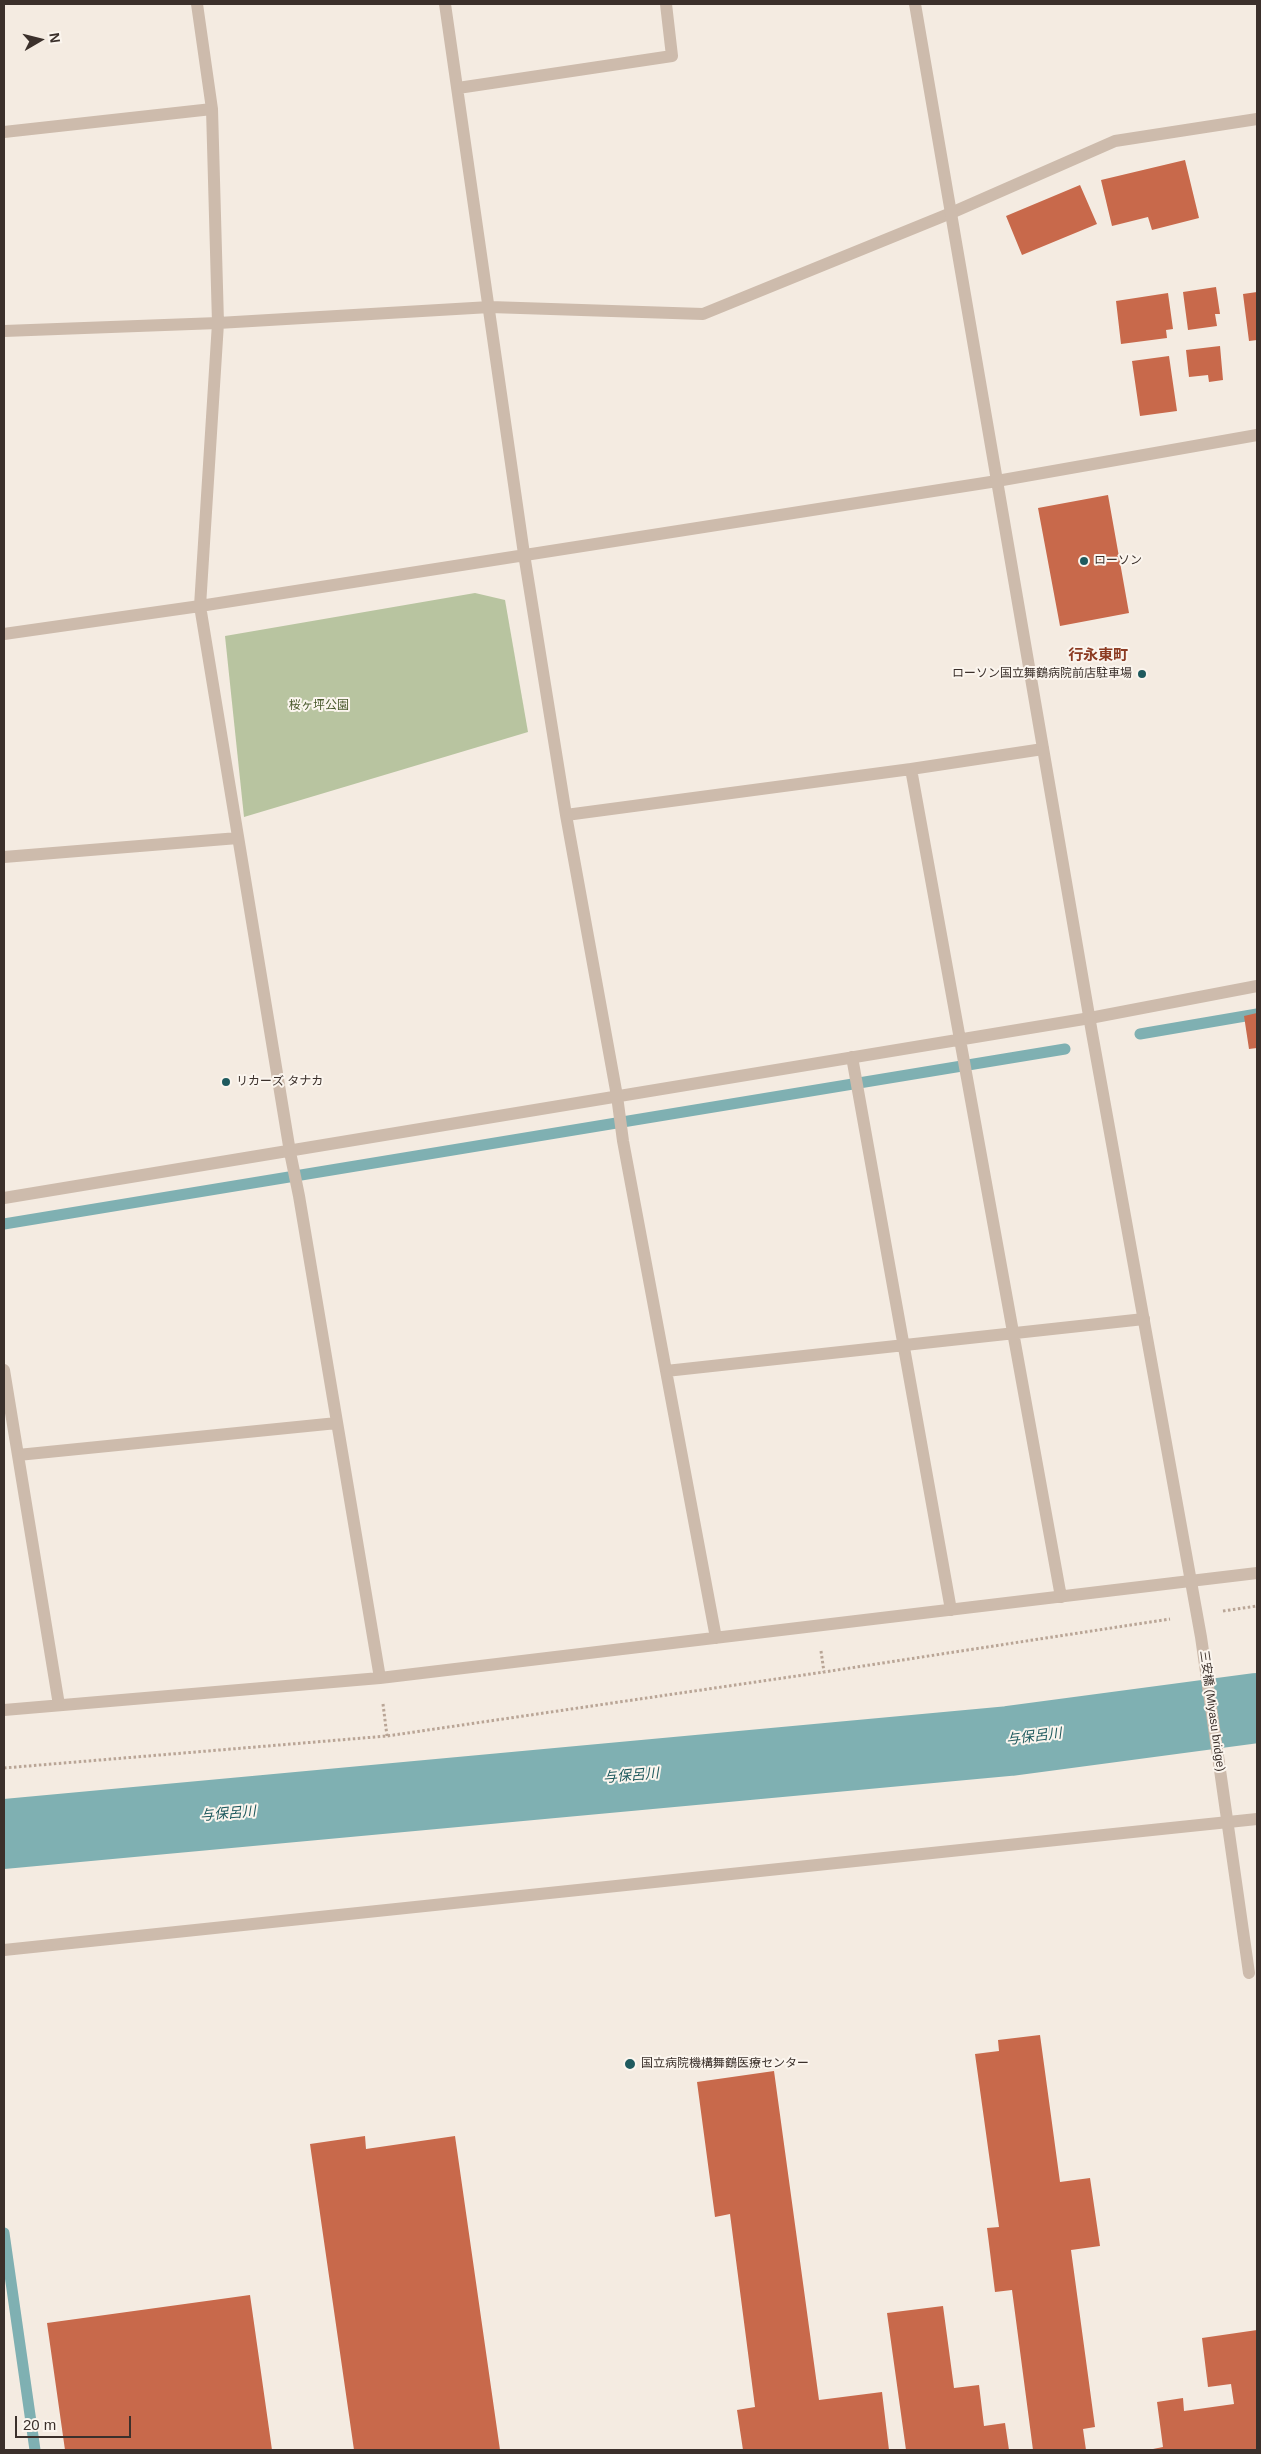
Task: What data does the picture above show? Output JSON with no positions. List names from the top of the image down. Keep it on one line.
{"streets":{"street":["三安橋 (Miyasu bridge)"]},"districts":["行永東町"],"water":["与保呂川"],"parks":["桜ヶ坪公園"],"places":["ローソン","ローソン国立舞鶴病院前店駐車場","リカーズ タナカ","国立病院機構舞鶴医療センター"],"scale_bar":"20 m","north":"right"}
